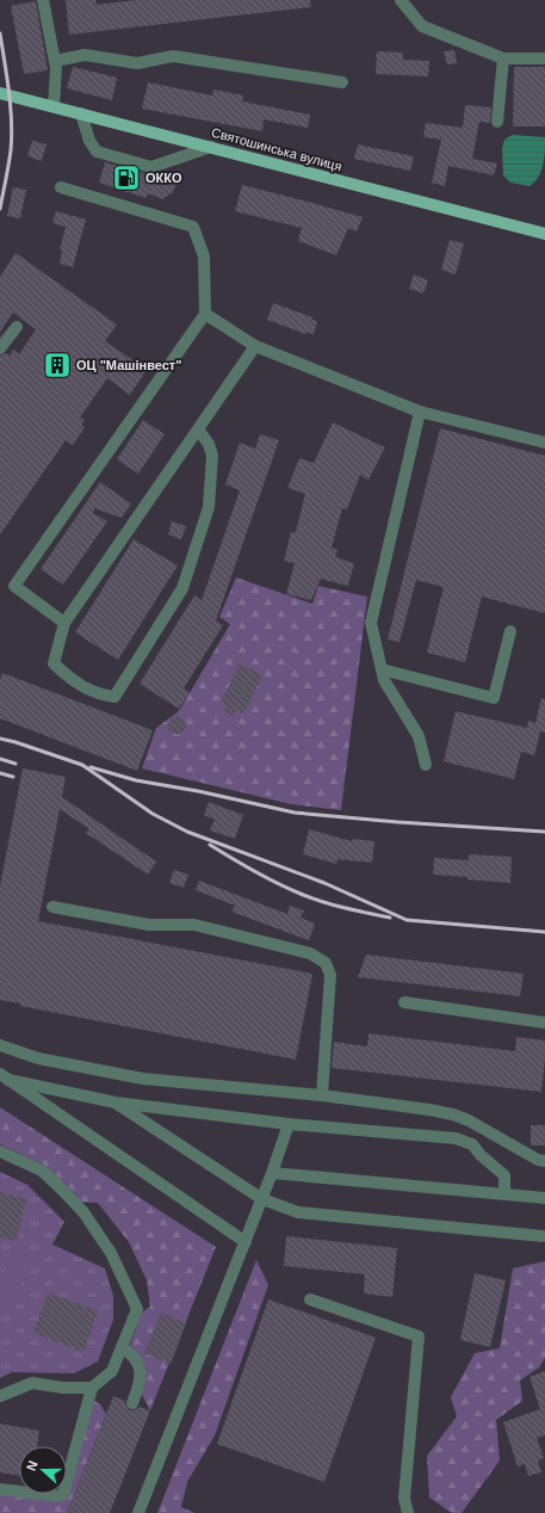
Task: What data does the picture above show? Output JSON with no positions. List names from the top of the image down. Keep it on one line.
{"streets":{"main road":["Святошинська вулиця"]},"places":{"fuel station":["ОККО"],"building":["ОЦ \"Машінвест\""]},"north":"left"}
